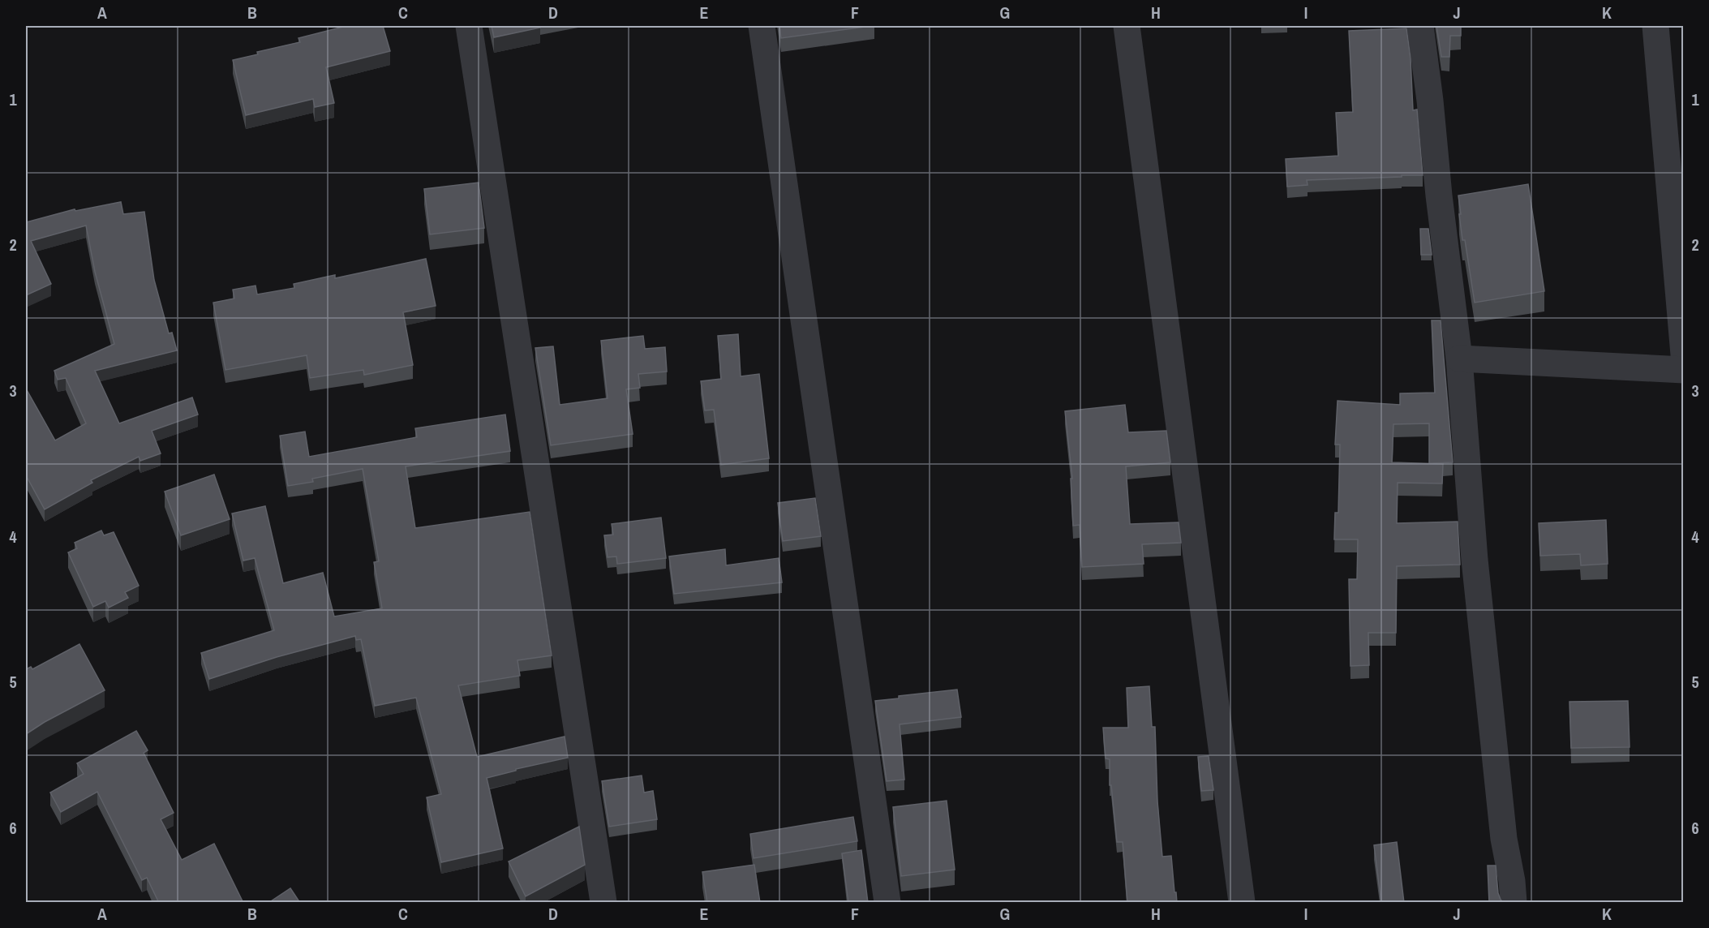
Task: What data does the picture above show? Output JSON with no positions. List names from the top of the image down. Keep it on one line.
{"grid":{"columns":["A","B","C","D","E","F","G","H","I","J","K"],"rows":["1","2","3","4","5","6"]}}
